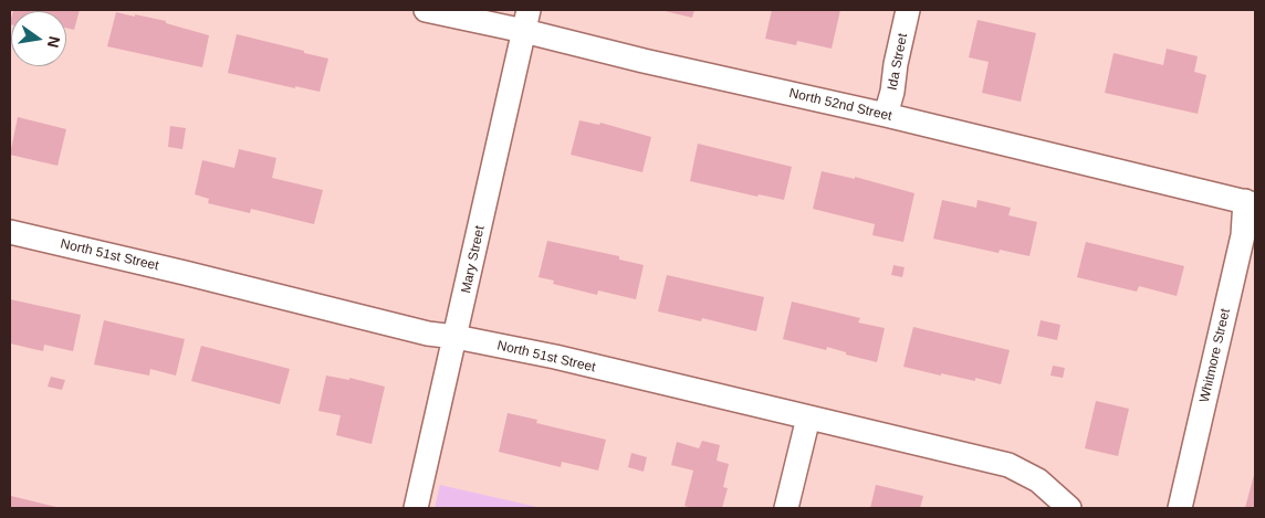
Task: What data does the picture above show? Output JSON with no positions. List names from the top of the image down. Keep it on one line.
{"streets":{"street":["Ida Street","North 52nd Street","North 51st Street","Mary Street","Whitmore Street"]},"crossings":[["Ida Street","North 52nd Street"],["North 52nd Street","Mary Street"],["North 52nd Street","Whitmore Street"],["North 51st Street","Mary Street"]],"north":"right"}
